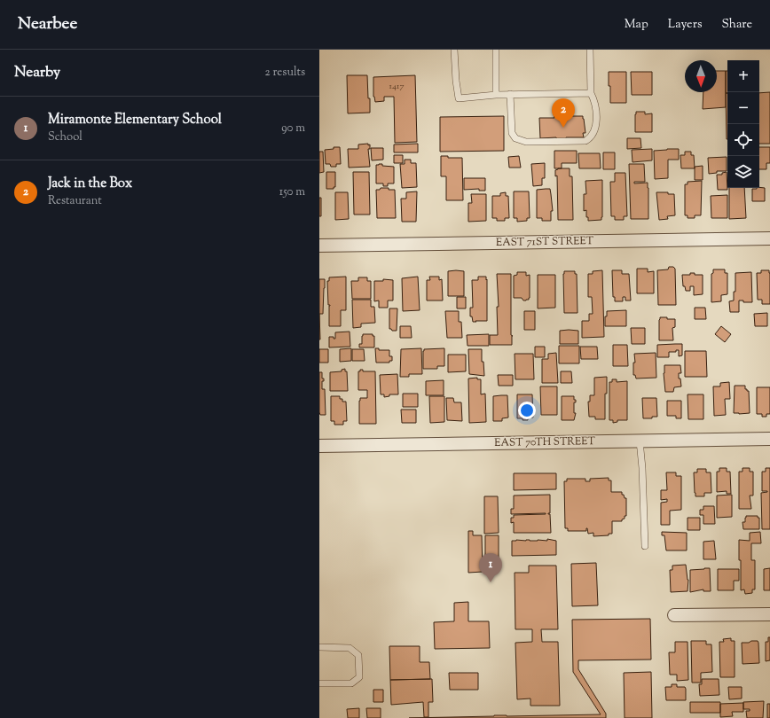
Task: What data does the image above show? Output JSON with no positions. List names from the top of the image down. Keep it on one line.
{"streets":{"street":["EAST 71ST STREET","EAST 70TH STREET"]},"house_numbers":["1417"],"north":"bottom","page":{"header":"Nearbee","nav":["Map","Layers","Share"],"heading":["Nearby","2 results"],"map_buttons":["+","−"],"list":[{"mark":"1","name":"Miramonte Elementary School","note":"School","value":"90 m"},{"mark":"2","name":"Jack in the Box","note":"Restaurant","value":"150 m"}],"pins":["2","1"]}}
